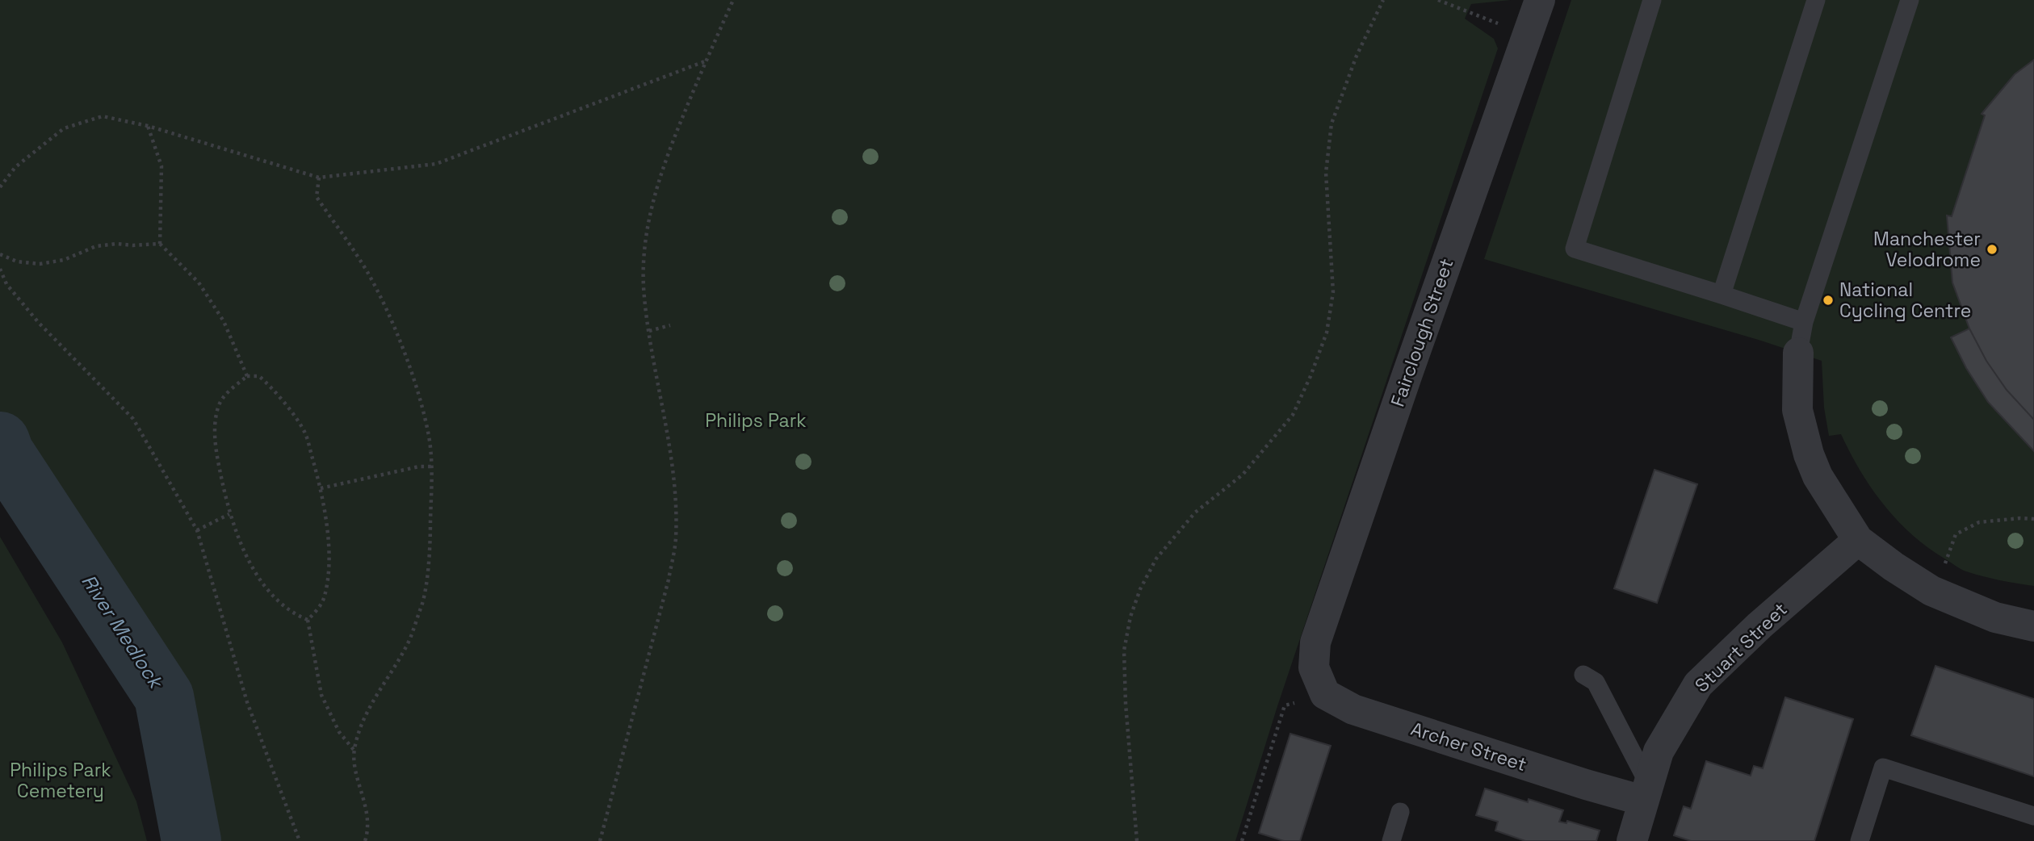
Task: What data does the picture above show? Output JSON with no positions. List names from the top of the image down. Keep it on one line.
{"streets":{"street":["Fairclough Street","Stuart Street","Archer Street"]},"crossings":[["Fairclough Street","Archer Street"],["Stuart Street","Archer Street"]],"water":["River Medlock"],"parks":["Philips Park","Philips Park Cemetery"],"places":["Manchester Velodrome","National Cycling Centre"]}
